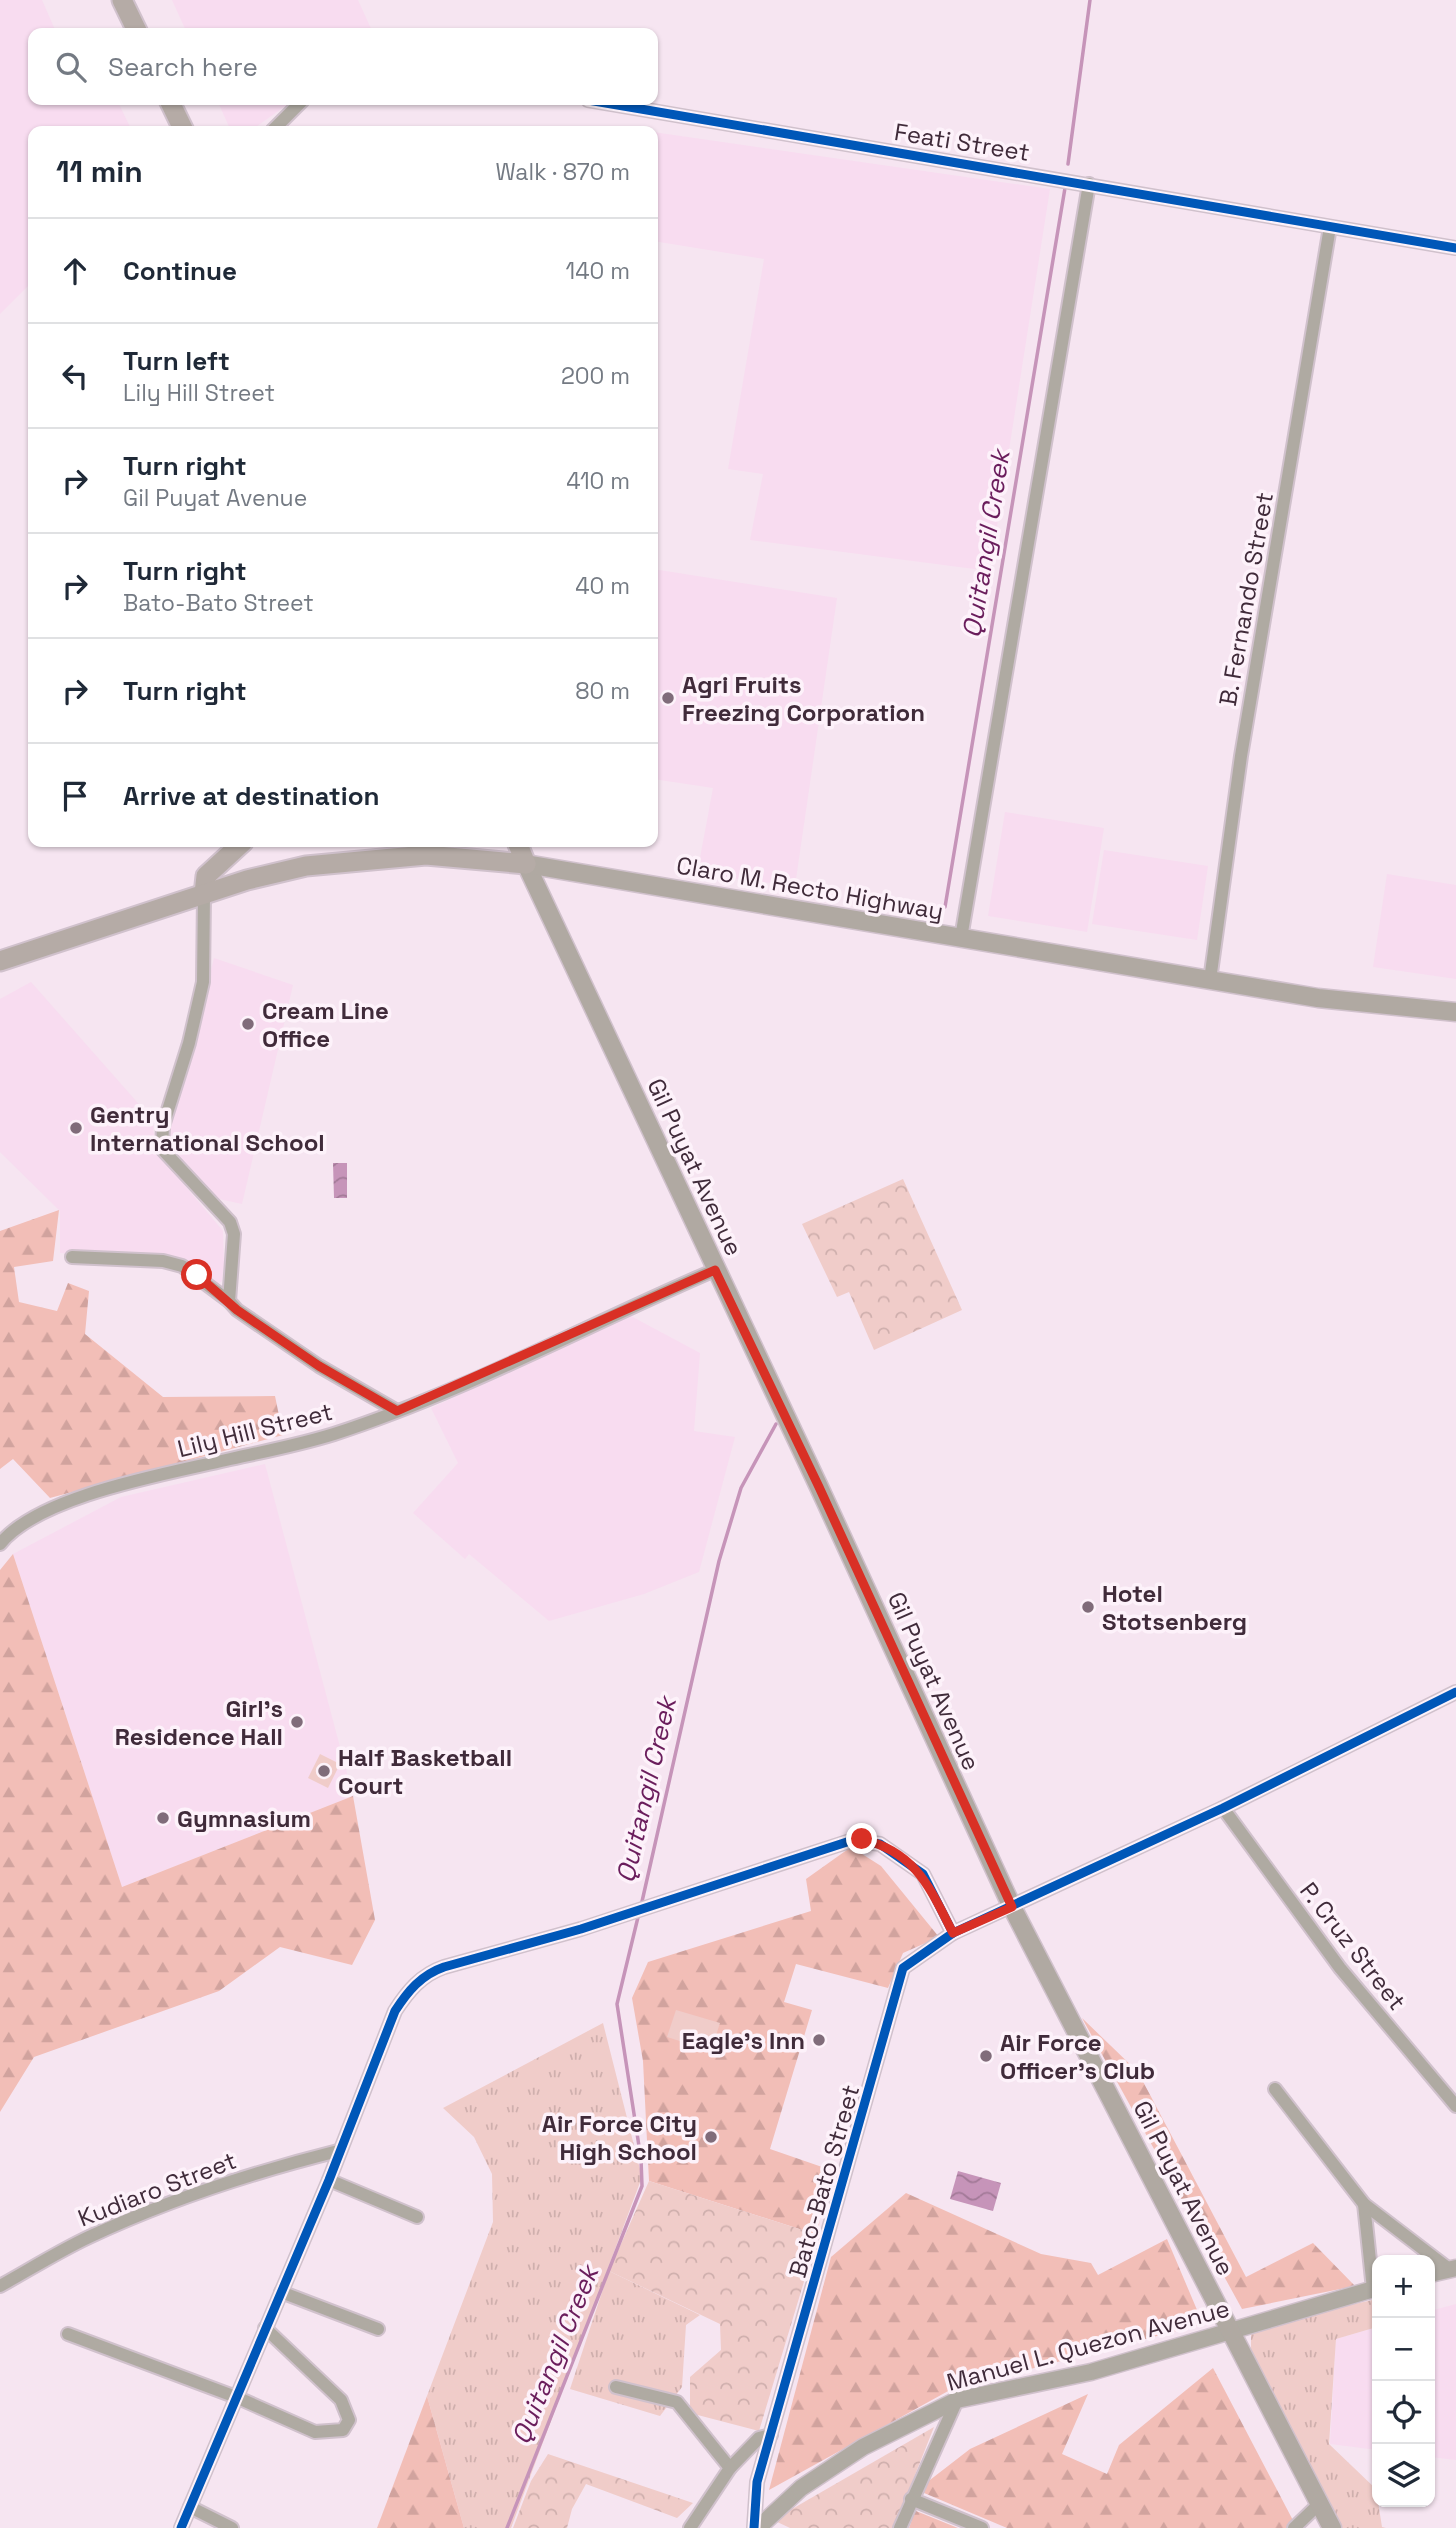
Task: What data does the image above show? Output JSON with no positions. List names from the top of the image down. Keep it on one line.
{"streets":{"main road":["Claro M. Recto Highway","Gil Puyat Avenue"],"street":["Feati Street","B. Fernando Street","Lily Hill Street","P. Cruz Street","Bato-Bato Street","Kudiaro Street","Manuel L. Quezon Avenue"]},"crossings":[["Feati Street","B. Fernando Street"],["B. Fernando Street","Claro M. Recto Highway"],["Claro M. Recto Highway","Gil Puyat Avenue"],["Gil Puyat Avenue","Lily Hill Street"],["Gil Puyat Avenue","Bato-Bato Street"],["Gil Puyat Avenue","Manuel L. Quezon Avenue"],["P. Cruz Street","Bato-Bato Street"],["Bato-Bato Street","Manuel L. Quezon Avenue"]],"water":["Quitangil Creek"],"places":["Agri Fruits Freezing Corporation","Cream Line Office","Gentry International School","Hotel Stotsenberg","Girl's Residence Hall","Half Basketball Court","Gymnasium","Eagle's Inn","Air Force Officer's Club","Air Force City High School"],"page":{"search":"Search here","heading":["11 min","Walk · 870 m"],"list":[["Continue","140 m"],["Turn left","Lily Hill Street","200 m"],["Turn right","Gil Puyat Avenue","410 m"],["Turn right","Bato-Bato Street","40 m"],["Turn right","80 m"],"Arrive at destination"],"map_buttons":["+","−"]}}
